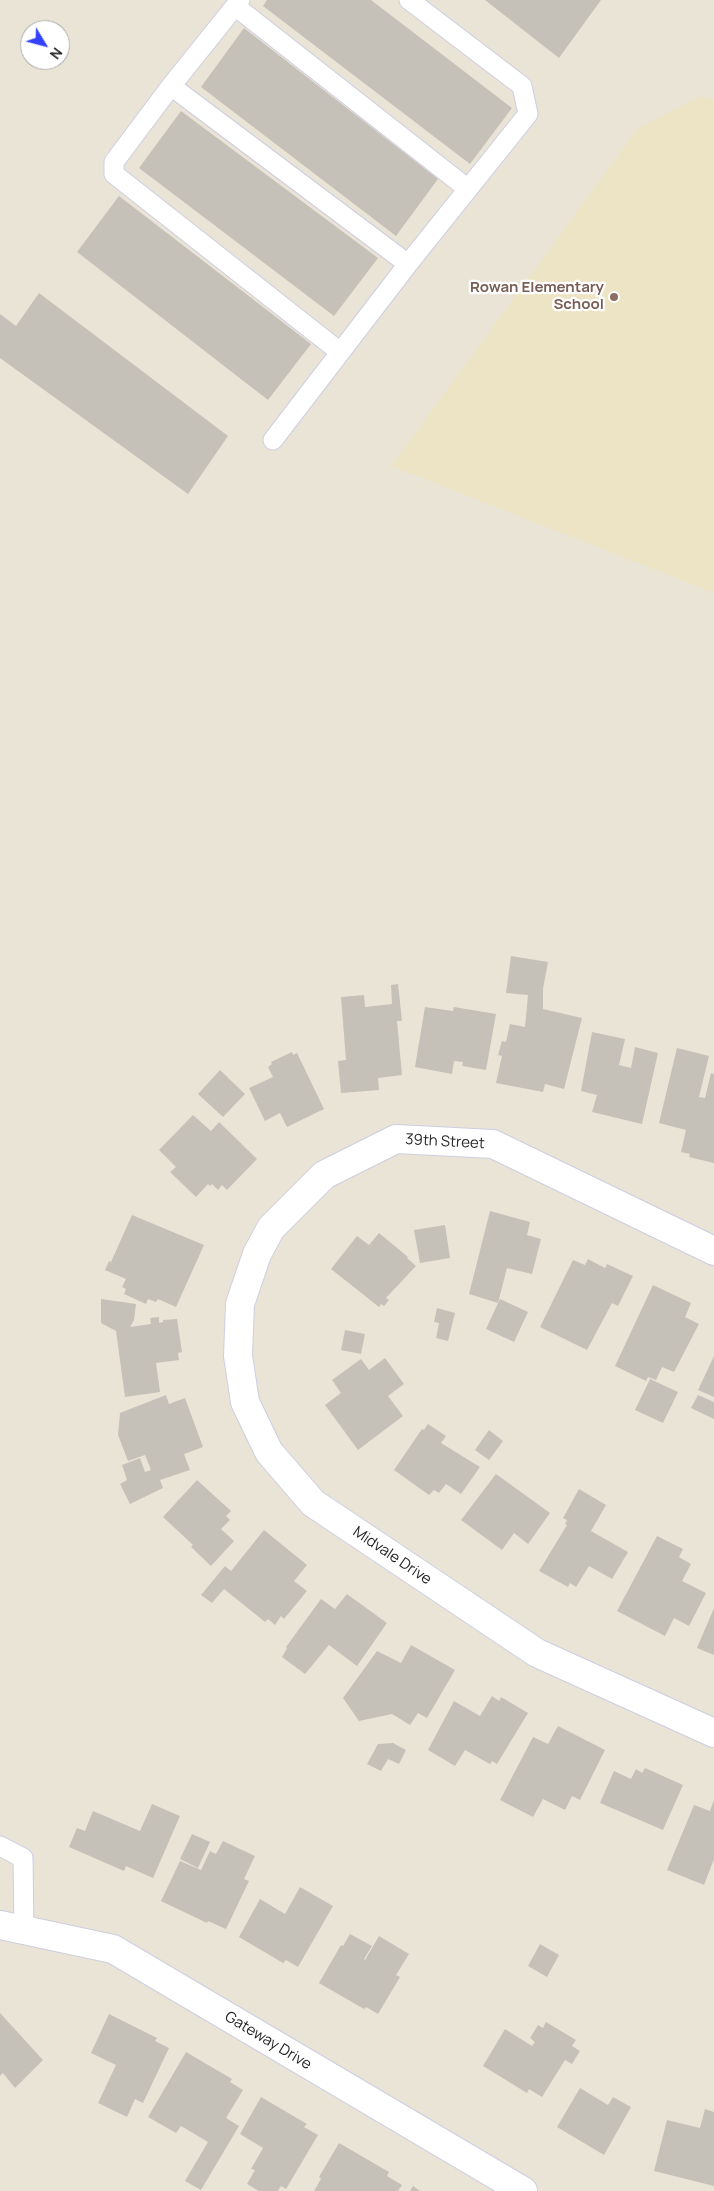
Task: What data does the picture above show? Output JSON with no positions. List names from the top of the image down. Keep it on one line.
{"streets":{"street":["39th Street","Midvale Drive","Gateway Drive"]},"crossings":[["39th Street","Midvale Drive"]],"places":["Rowan Elementary School"],"north":"bottom right"}
